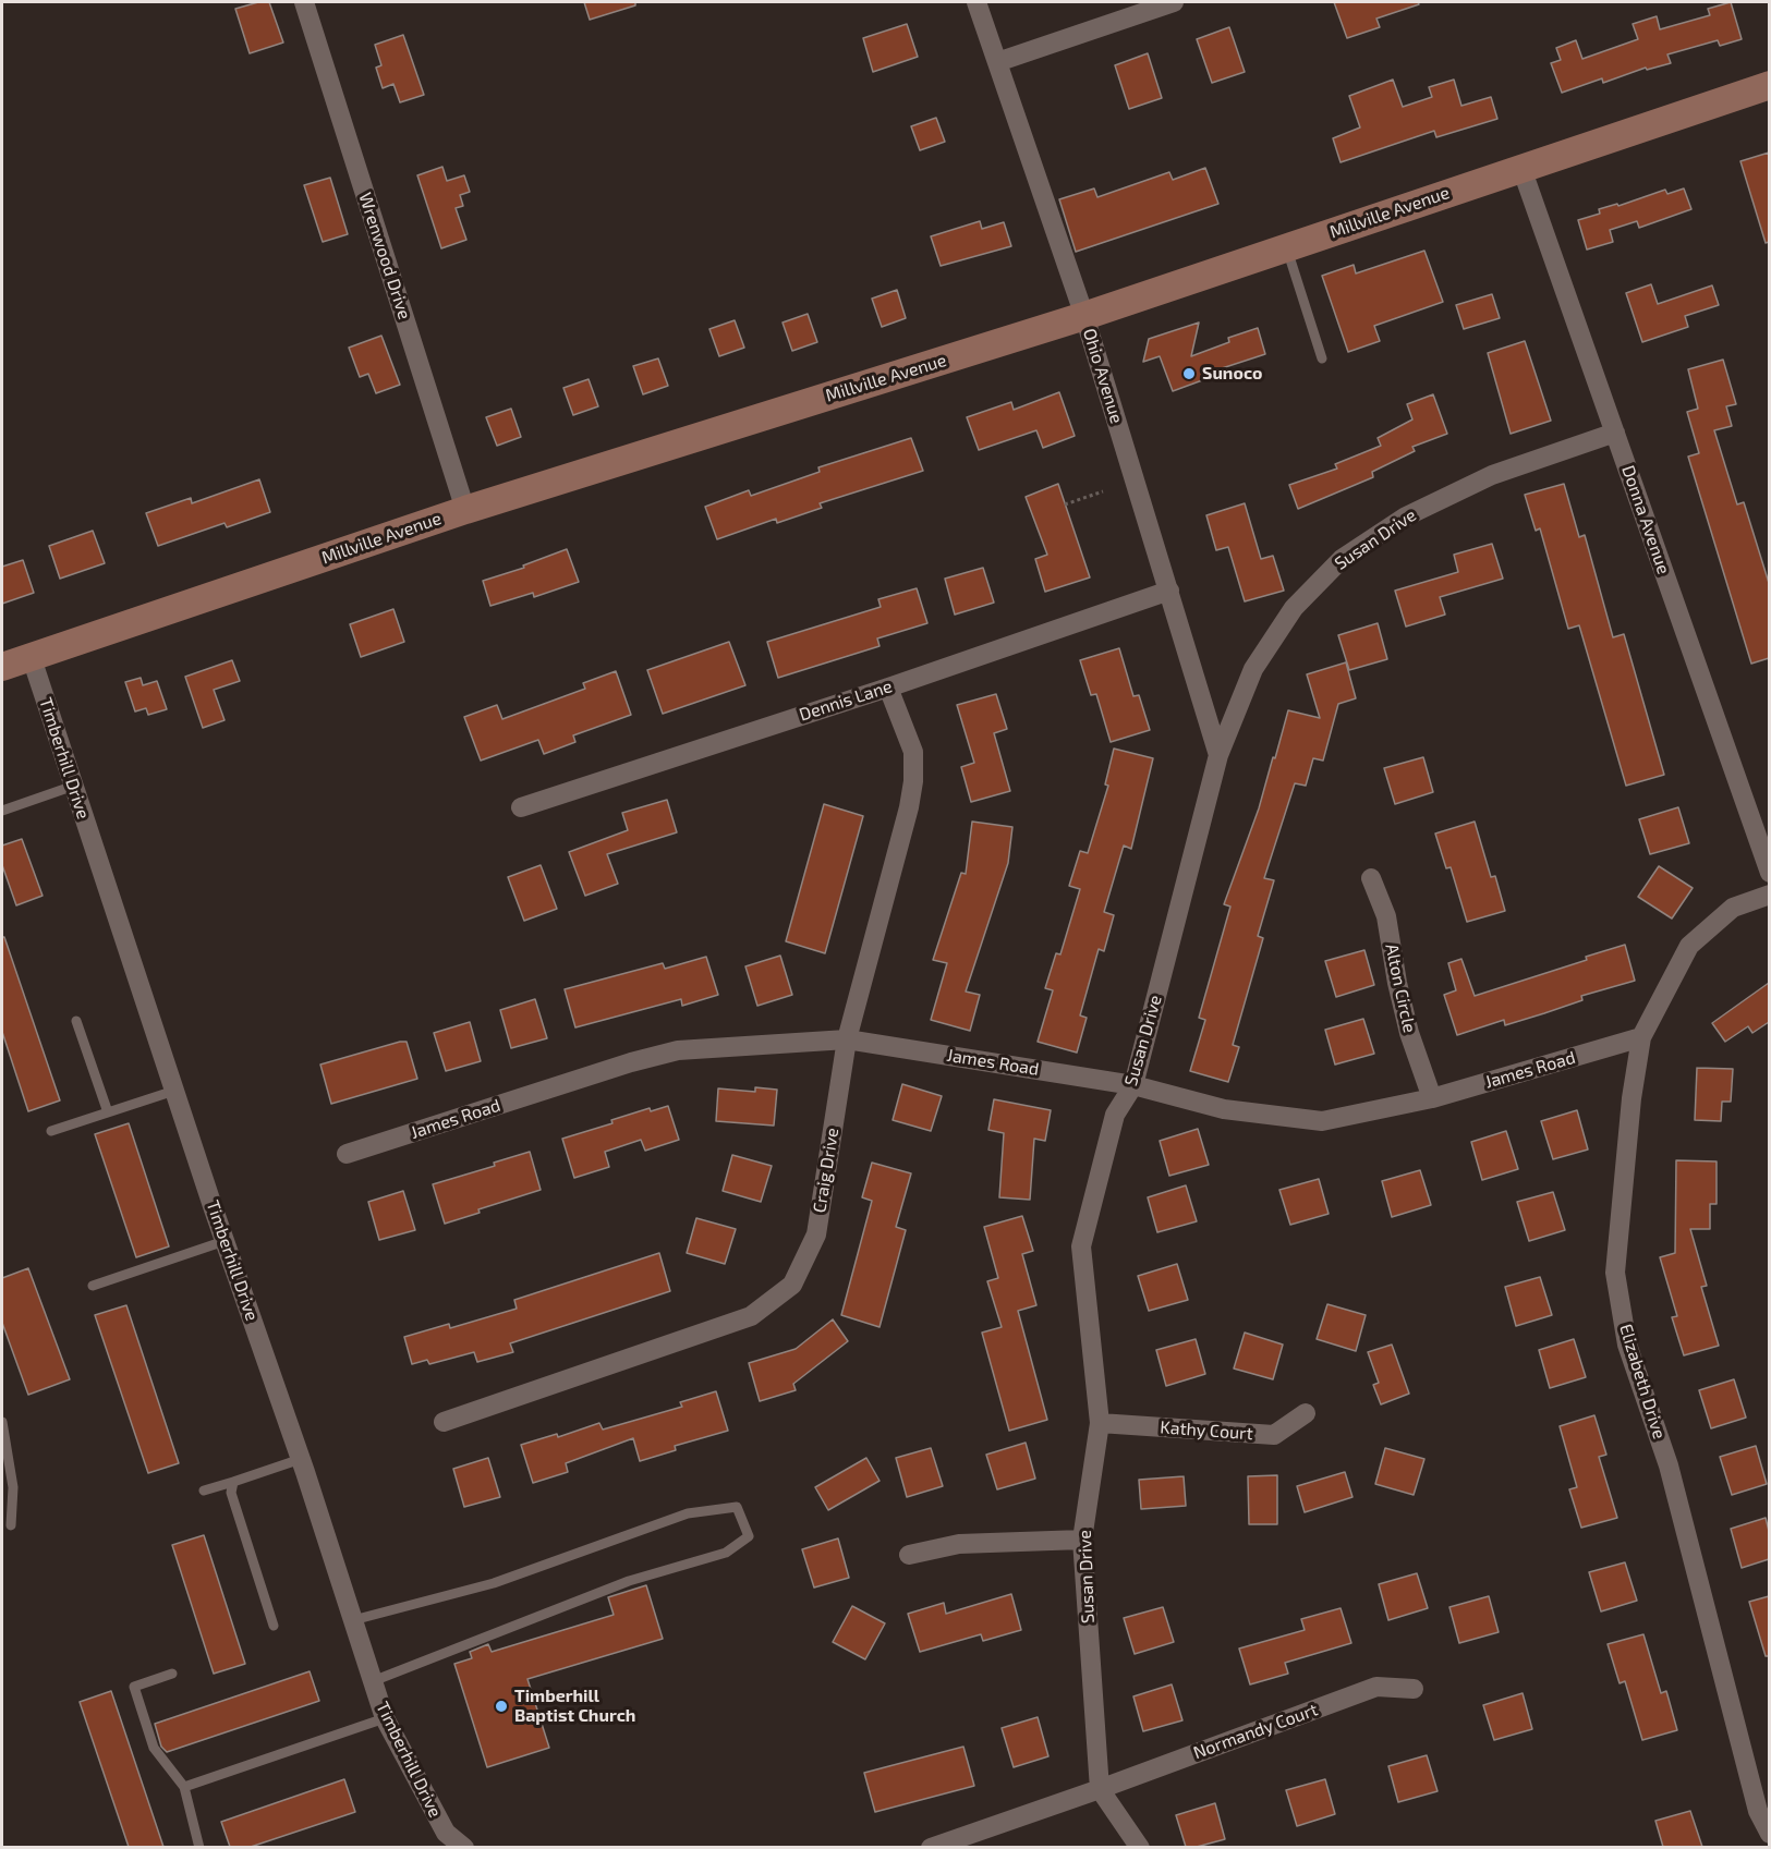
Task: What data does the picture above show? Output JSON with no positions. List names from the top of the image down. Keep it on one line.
{"streets":{"main road":["Millville Avenue"],"street":["Wrenwood Drive","Ohio Avenue","Donna Avenue","Susan Drive","Dennis Lane","Timberhill Drive","Alton Circle","James Road","Craig Drive","Elizabeth Drive","Kathy Court","Normandy Court"]},"crossings":[["Millville Avenue","Wrenwood Drive"],["Millville Avenue","Ohio Avenue"],["Millville Avenue","Donna Avenue"],["Millville Avenue","Timberhill Drive"],["Ohio Avenue","Susan Drive"],["Ohio Avenue","Dennis Lane"],["Donna Avenue","Susan Drive"],["Susan Drive","James Road"],["Susan Drive","Kathy Court"],["Susan Drive","Normandy Court"],["Dennis Lane","Craig Drive"],["Alton Circle","James Road"],["James Road","Craig Drive"],["James Road","Elizabeth Drive"]],"places":["Sunoco","Timberhill Baptist Church"]}
